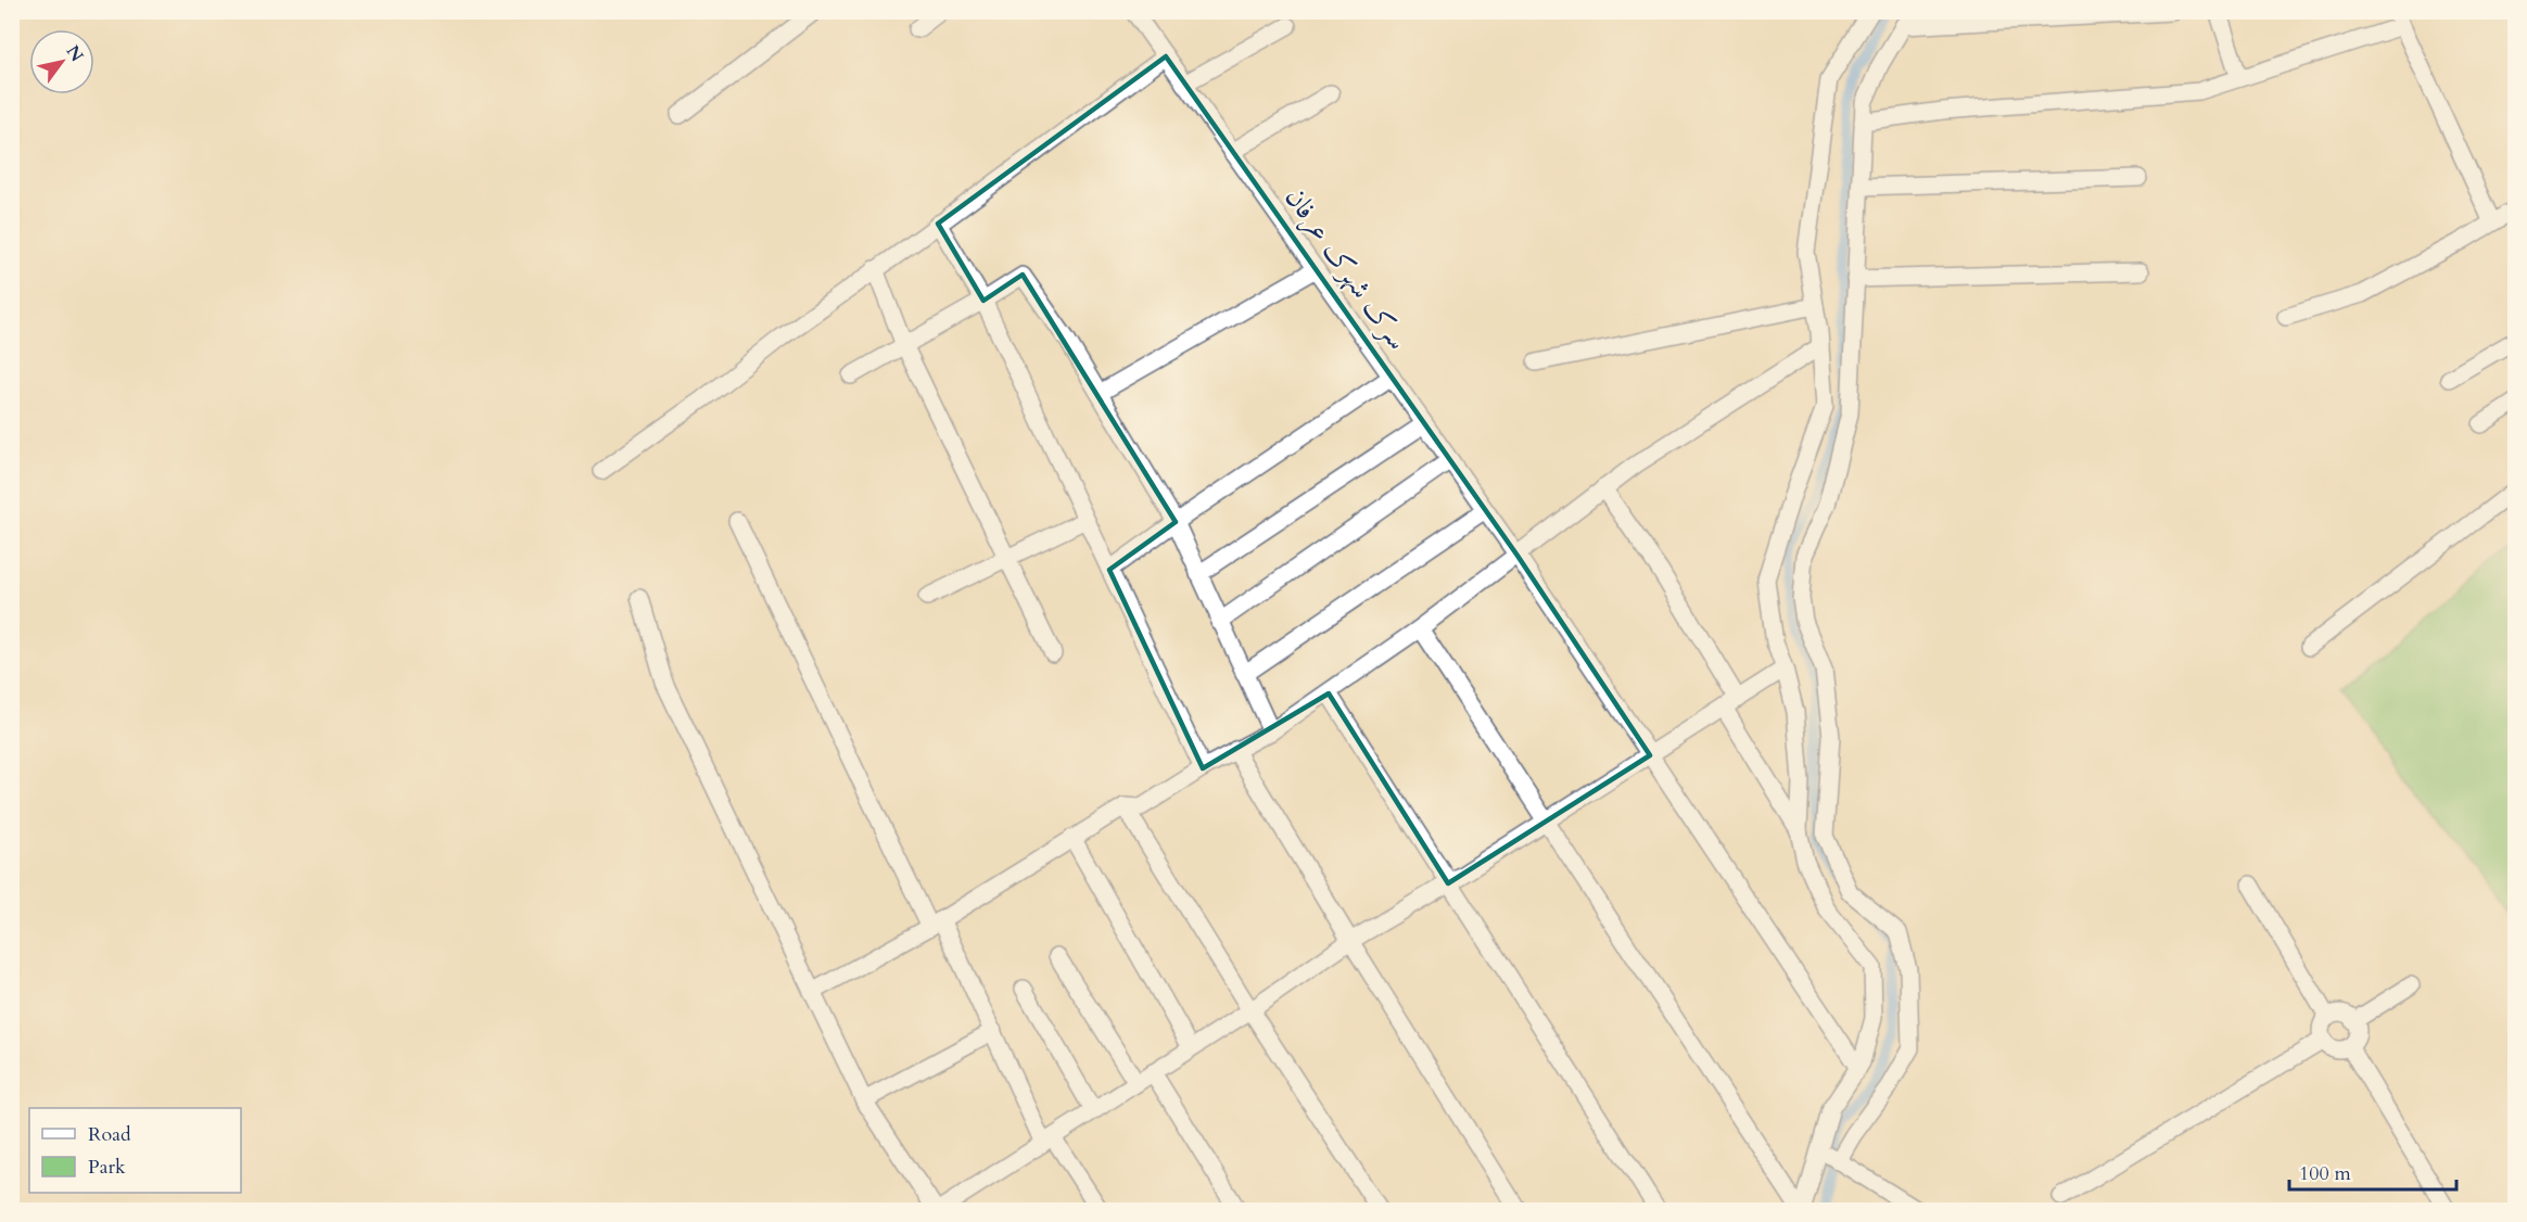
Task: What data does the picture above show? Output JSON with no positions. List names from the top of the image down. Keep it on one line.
{"streets":{"street":["سرک شهرک عرفان"]},"legend":["Road","Park"],"scale_bar":"100 m","north":"top right"}
